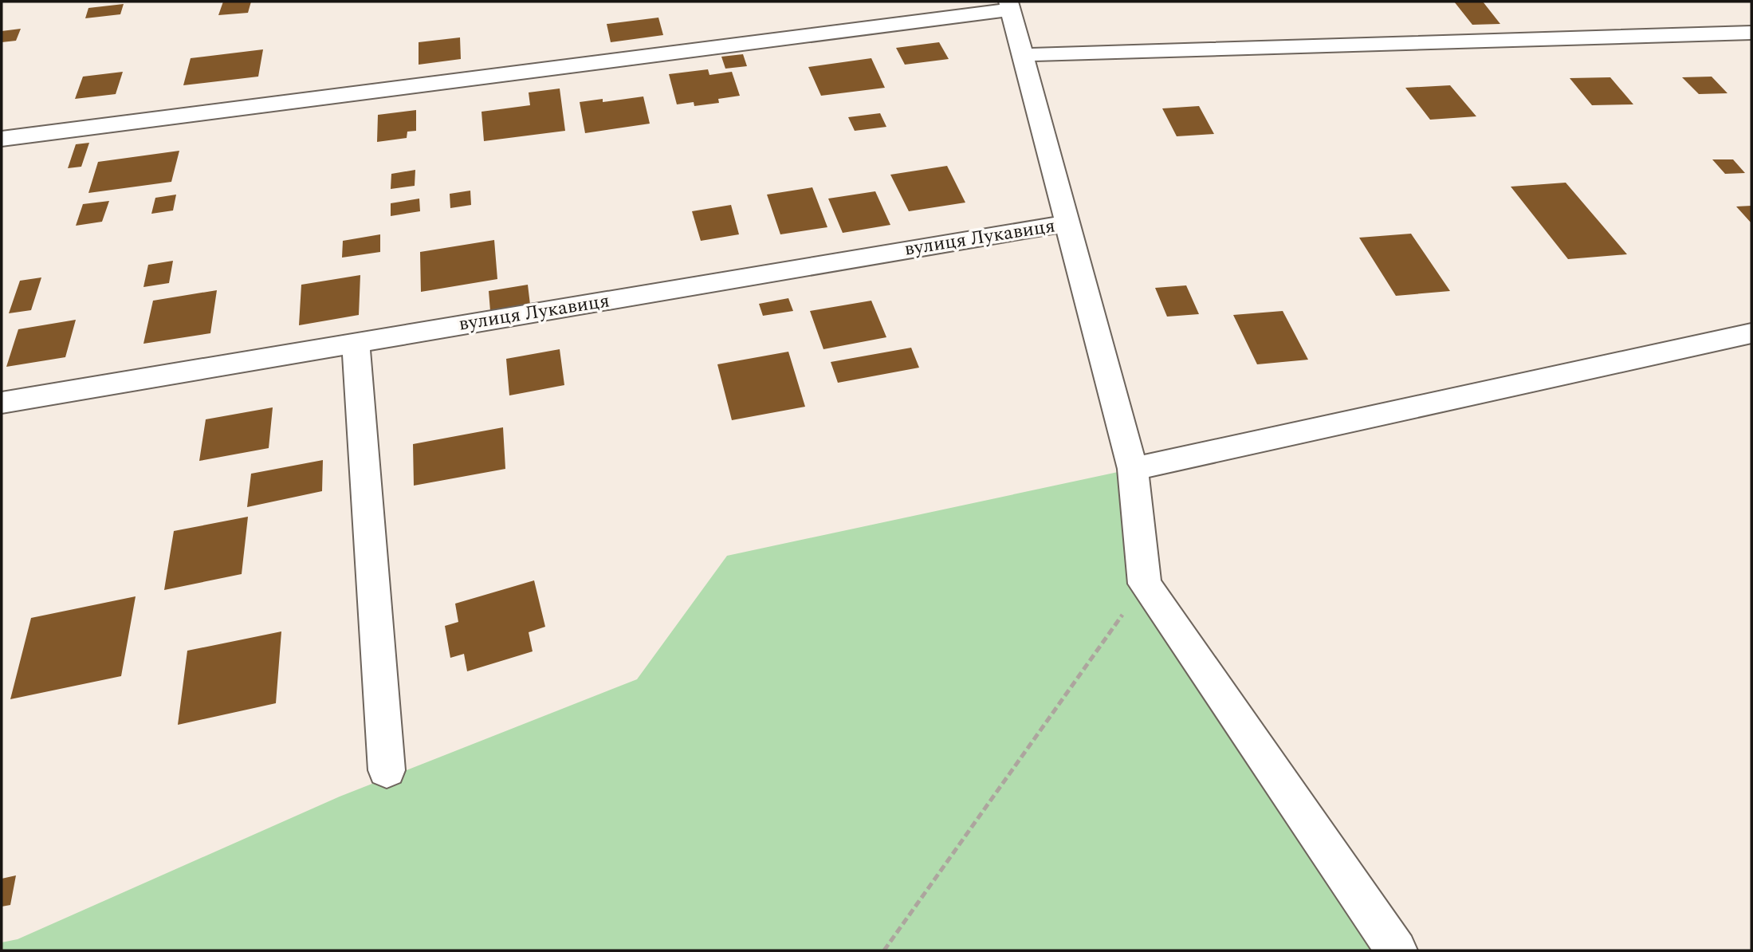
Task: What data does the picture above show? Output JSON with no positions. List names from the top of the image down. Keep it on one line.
{"streets":{"street":["вулиця Лукавиця"]}}
